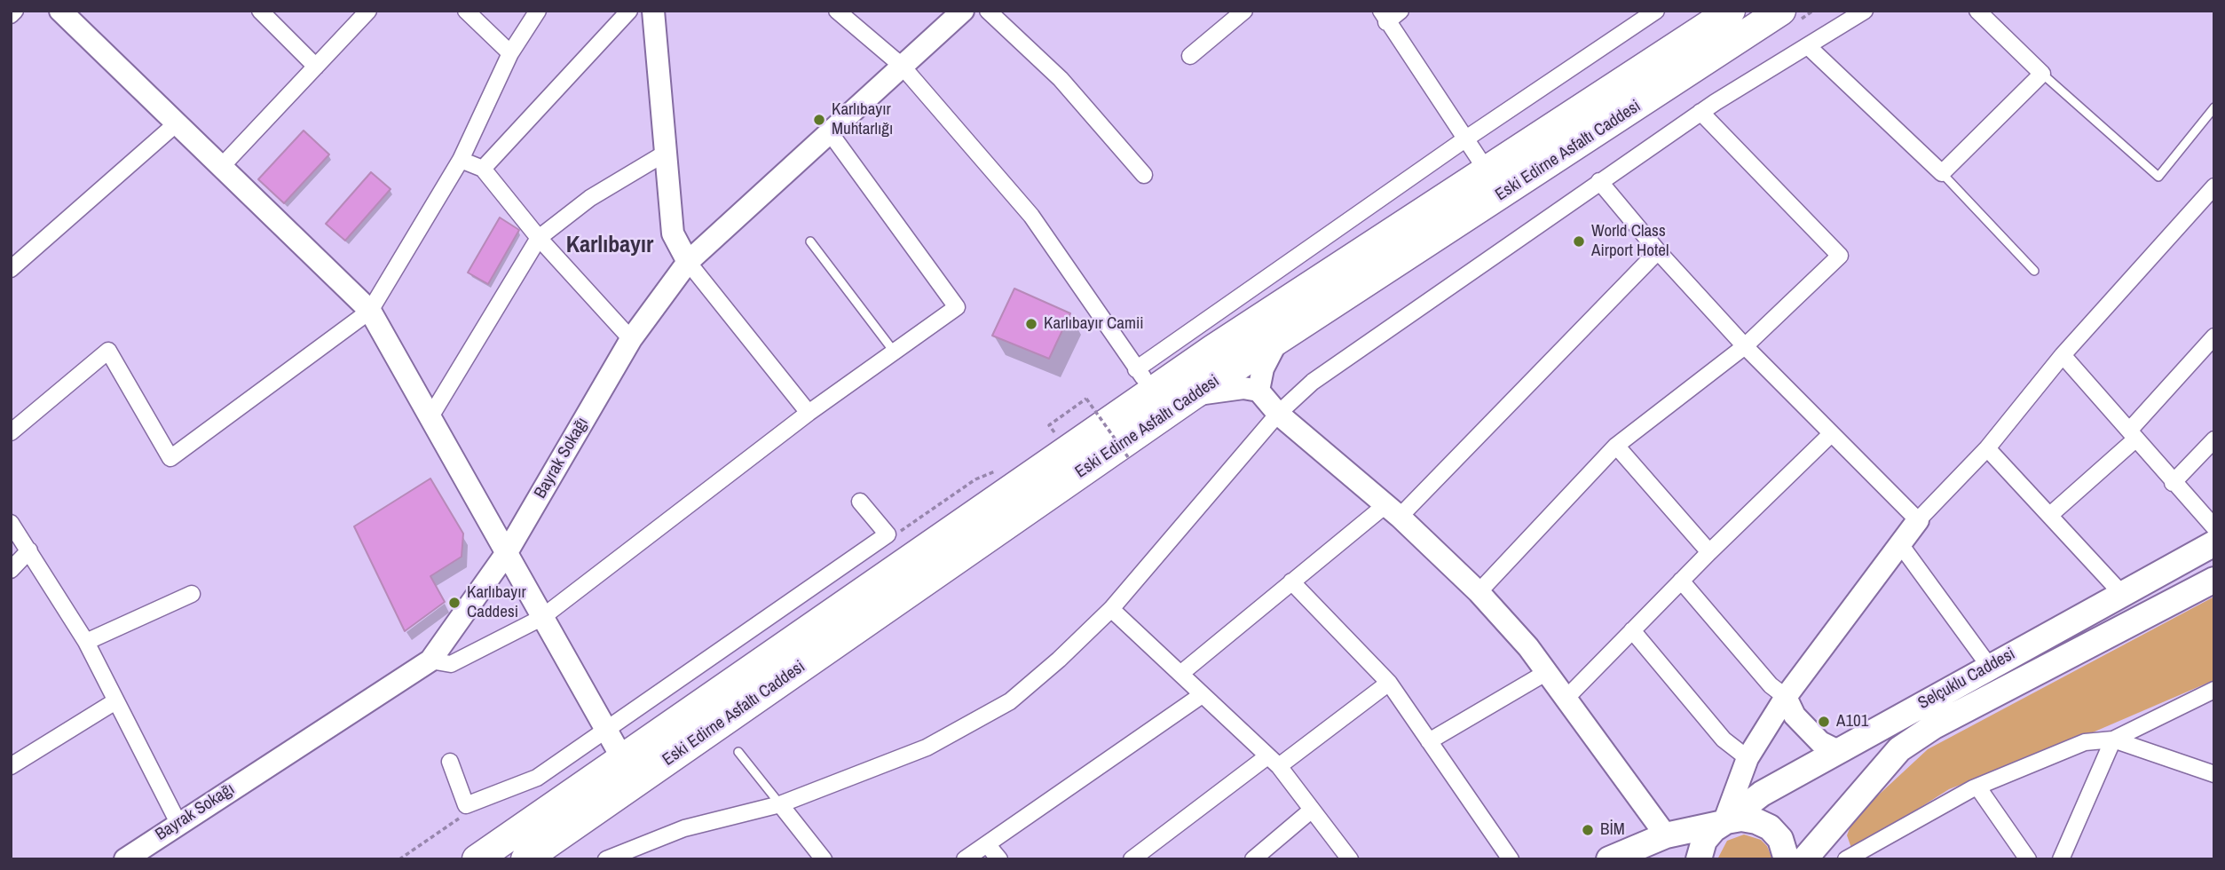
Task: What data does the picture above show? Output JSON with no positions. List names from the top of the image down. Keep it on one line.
{"streets":{"highway":["Eski Edirne Asfaltı Caddesi"],"main road":["Bayrak Sokağı","Selçuklu Caddesi"]},"districts":["Karlıbayır"],"places":["Karlıbayır Muhtarlığı","World Class Airport Hotel","Karlıbayır Camii","Karlıbayır Caddesi","A101","BİM"]}
